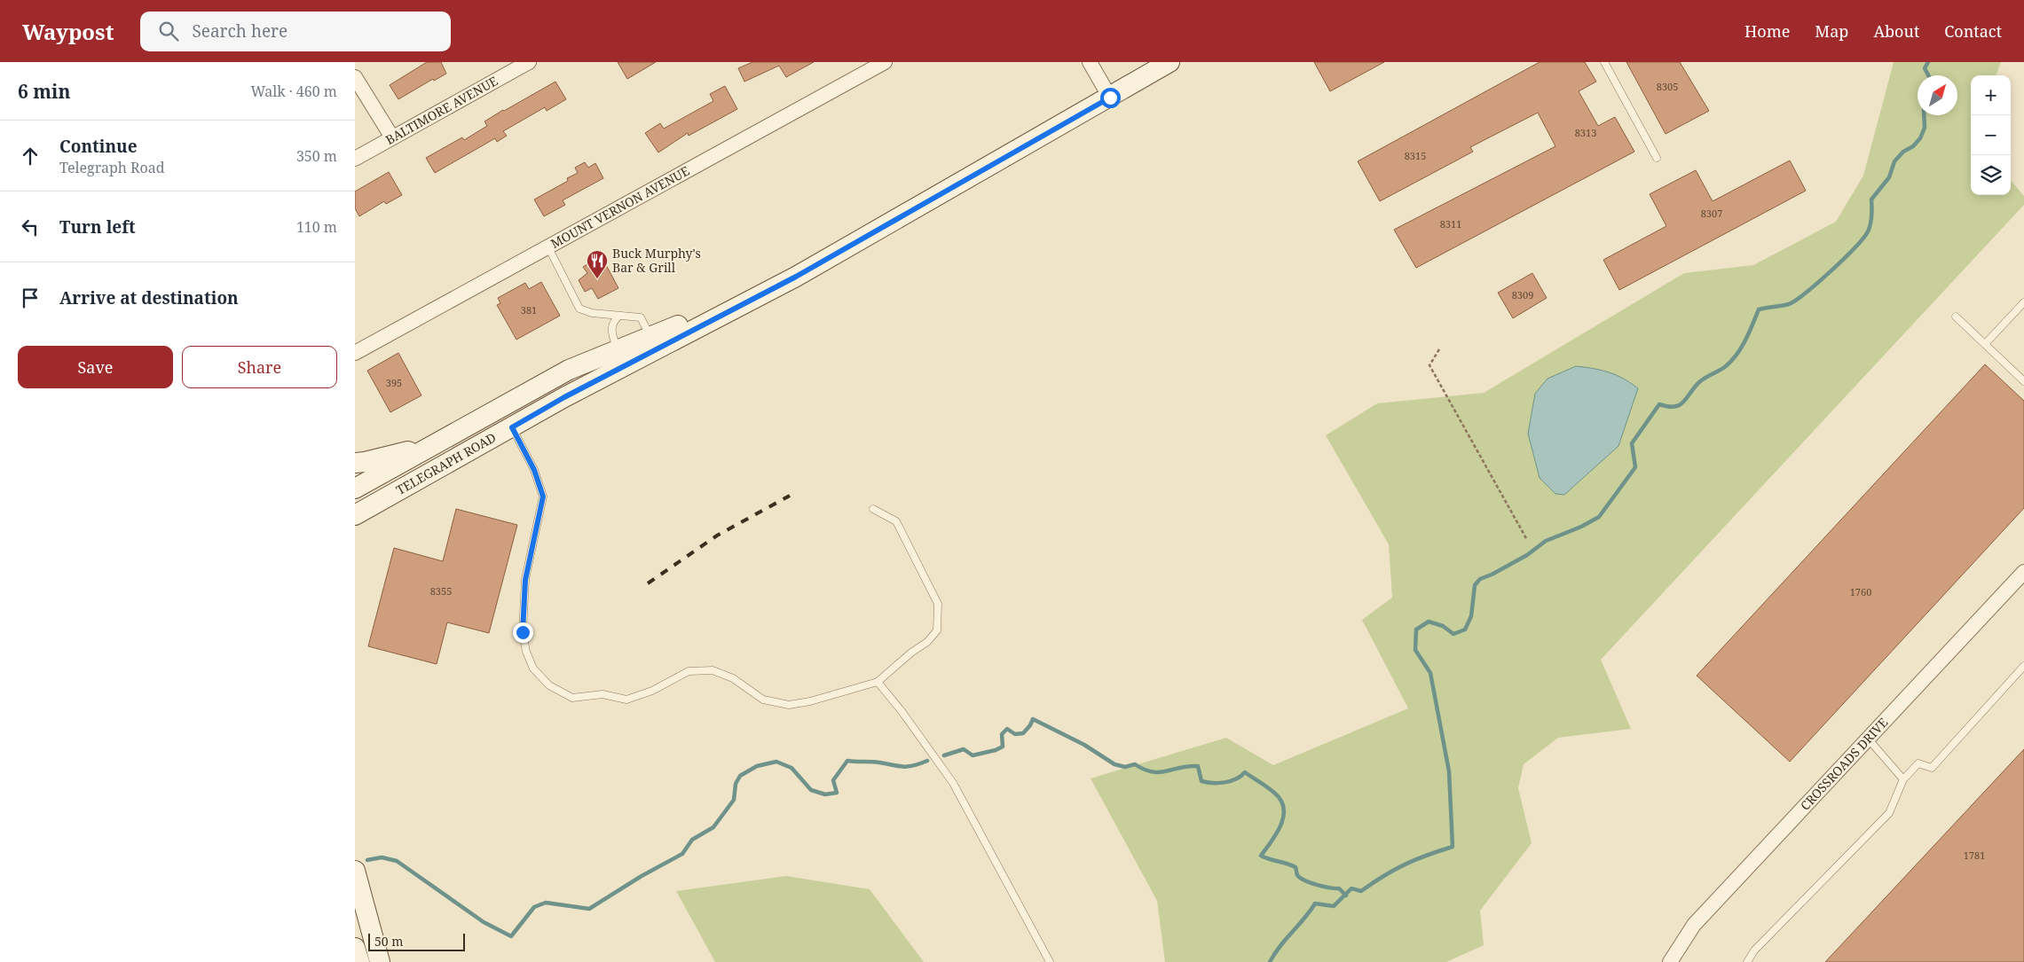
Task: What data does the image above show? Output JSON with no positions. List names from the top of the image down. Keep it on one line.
{"streets":{"main road":["TELEGRAPH ROAD"],"street":["BALTIMORE AVENUE","MOUNT VERNON AVENUE","CROSSROADS DRIVE"]},"places":{"restaurant":["Buck Murphy's Bar & Grill"]},"house_numbers":["8305","8313","8315","8307","8311","8309","381","395","8355","1760","1781"],"scale_bar":"50 m","north":"top right","page":{"header":"Waypost","search":"Search here","nav":["Home","Map","About","Contact"],"heading":["6 min","Walk · 460 m"],"map_buttons":["+","−"],"list":[["Continue","Telegraph Road","350 m"],["Turn left","110 m"],"Arrive at destination"],"buttons":["Save","Share"],"scale":"50 m"}}
